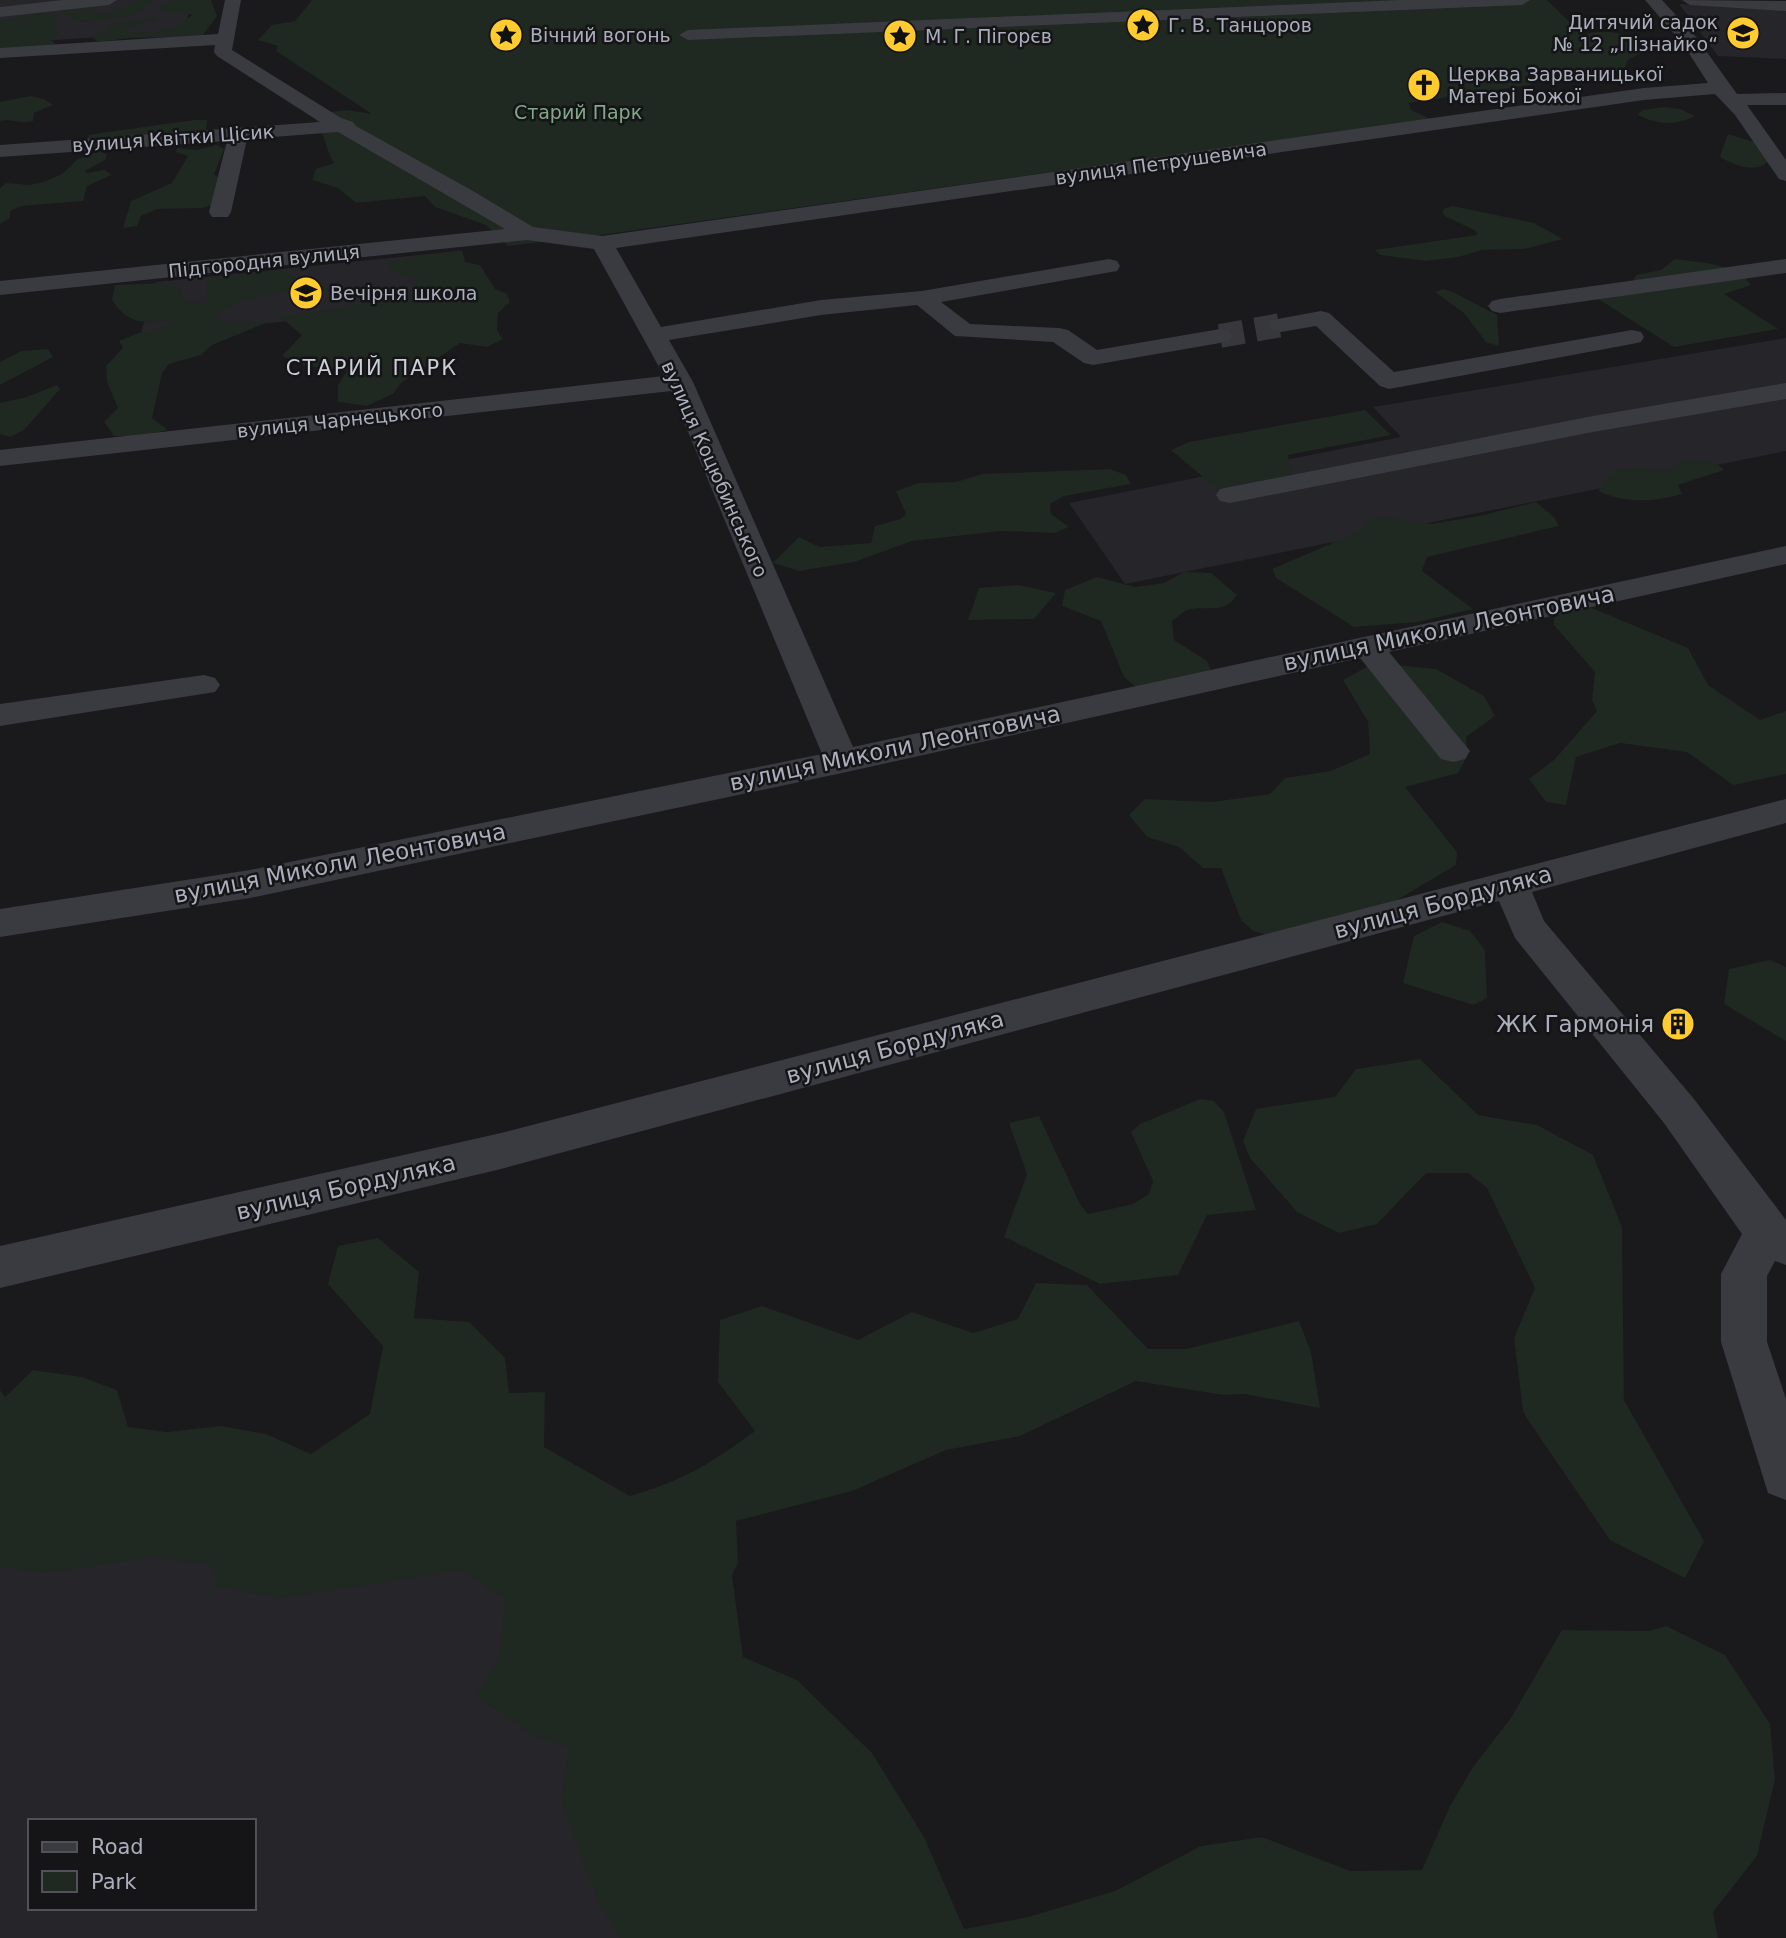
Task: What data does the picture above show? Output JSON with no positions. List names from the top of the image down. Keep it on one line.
{"streets":{"street":["вулиця Квітки Цісик","вулиця Петрушевича","Підгородня вулиця","вулиця Чарнецького","вулиця Коцюбинського","вулиця Миколи Леонтовича","вулиця Бордуляка"]},"crossings":[["вулиця Петрушевича","вулиця Коцюбинського"],["вулиця Чарнецького","вулиця Коцюбинського"],["вулиця Коцюбинського","вулиця Миколи Леонтовича"]],"districts":["СТАРИЙ ПАРК"],"parks":["Старий Парк"],"places":{"place":["Г. В. Танцоров","Вічний вогонь","М. Г. Пігорєв"],"school or university":["Дитячий садок № 12 „Пізнайко“","Вечірня школа"],"church":["Церква Зарваницької Матері Божої"],"building":["ЖК Гармонія"]},"legend":["Road","Park"]}
